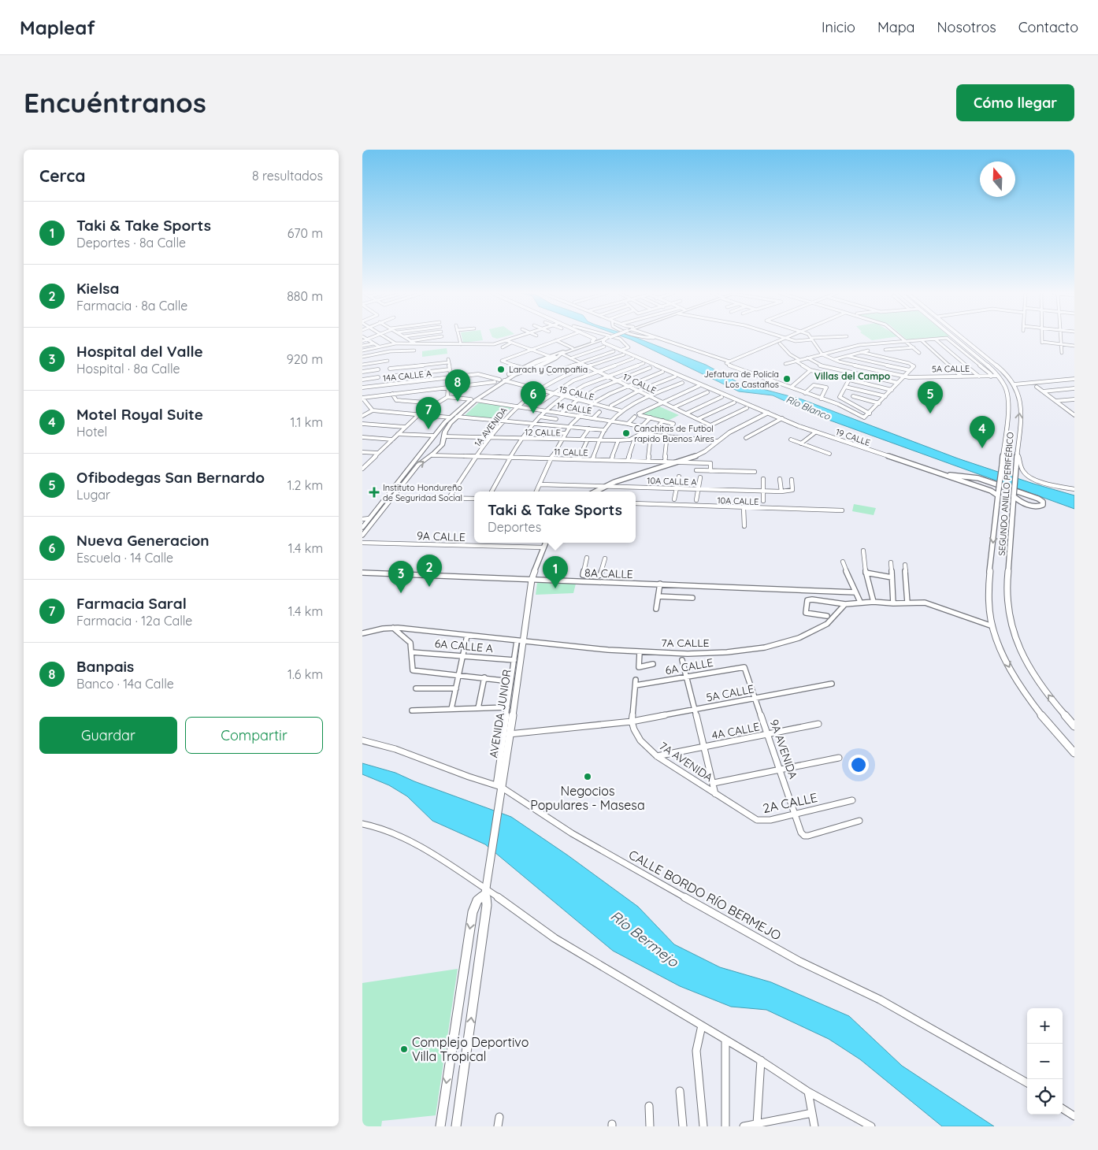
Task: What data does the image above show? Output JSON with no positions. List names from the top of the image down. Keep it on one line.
{"streets":{"main road":["19 CALLE","SEGUNDO ANILLO PERIFÉRICO","AVENIDA JUNIOR"],"street":["5A CALLE","14A CALLE A","17 CALLE","15 CALLE","14 CALLE","1A AVENIDA","12 CALLE","11 CALLE","10A CALLE A","10A CALLE","9A CALLE","8A CALLE","7A CALLE","6A CALLE A","6A CALLE","4A CALLE","9A AVENIDA","7A AVENIDA","2A CALLE","CALLE BORDO RÍO BERMEJO"]},"crossings":[["5A CALLE","SEGUNDO ANILLO PERIFÉRICO"],["5A CALLE","6A CALLE"],["5A CALLE","AVENIDA JUNIOR"],["5A CALLE","9A AVENIDA"],["5A CALLE","7A AVENIDA"],["17 CALLE","1A AVENIDA"],["15 CALLE","1A AVENIDA"],["14 CALLE","1A AVENIDA"],["1A AVENIDA","12 CALLE"],["1A AVENIDA","11 CALLE"],["19 CALLE","SEGUNDO ANILLO PERIFÉRICO"],["9A CALLE","AVENIDA JUNIOR"],["8A CALLE","AVENIDA JUNIOR"],["7A CALLE","AVENIDA JUNIOR"],["6A CALLE","9A AVENIDA"],["6A CALLE","7A AVENIDA"],["AVENIDA JUNIOR","CALLE BORDO RÍO BERMEJO"],["4A CALLE","9A AVENIDA"],["4A CALLE","7A AVENIDA"],["9A AVENIDA","2A CALLE"],["7A AVENIDA","2A CALLE"]],"districts":["Villas del Campo"],"water":["Río Blanco","Río Bermejo"],"places":{"other":["Larach y Compañia","Jefatura de Policía Los Castaños","Canchitas de Futbol rapido Buenos Aires","Negocios Populares - Masesa","Complejo Deportivo Villa Tropical"],"health":["Instituto Hondureño de Seguridad Social"]},"north":"top","page":{"header":"Mapleaf","nav":["Inicio","Mapa","Nosotros","Contacto"],"buttons":["Cómo llegar",["Guardar","Compartir"]],"title":"Encuéntranos","heading":["Cerca","8 resultados"],"list":[{"mark":"1","name":"Taki & Take Sports","note":"Deportes · 8a Calle","value":"670 m"},{"mark":"2","name":"Kielsa","note":"Farmacia · 8a Calle","value":"880 m"},{"mark":"3","name":"Hospital del Valle","note":"Hospital · 8a Calle","value":"920 m"},{"mark":"4","name":"Motel Royal Suite","note":"Hotel","value":"1.1 km"},{"mark":"5","name":"Ofibodegas San Bernardo","note":"Lugar","value":"1.2 km"},{"mark":"6","name":"Nueva Generacion","note":"Escuela · 14 Calle","value":"1.4 km"},{"mark":"7","name":"Farmacia Saral","note":"Farmacia · 12a Calle","value":"1.4 km"},{"mark":"8","name":"Banpais","note":"Banco · 14a Calle","value":"1.6 km"}],"pins":["8","5","6","7","4","2","1","3"],"popup":["Taki & Take Sports","Deportes"],"map_buttons":["+","−"]}}
